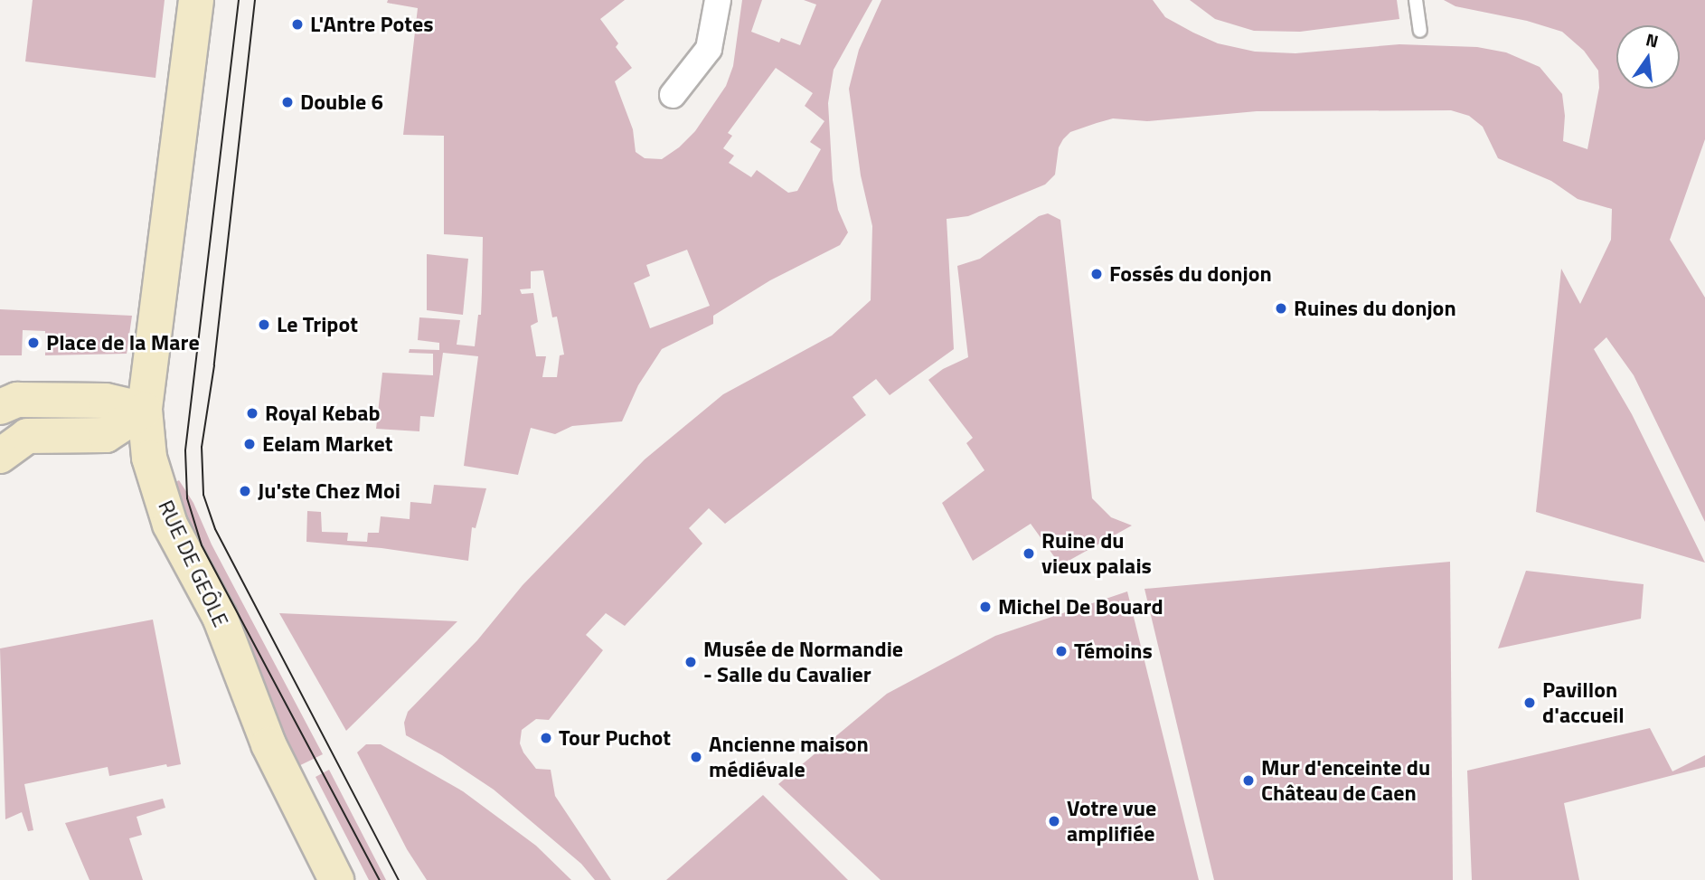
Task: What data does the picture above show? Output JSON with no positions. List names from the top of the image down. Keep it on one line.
{"streets":{"main road":["RUE DE GEÔLE"]},"places":["L'Antre Potes","Double 6","Fossés du donjon","Ruines du donjon","Le Tripot","Place de la Mare","Royal Kebab","Eelam Market","Ju'ste Chez Moi","Ruine du vieux palais","Michel De Bouard","Témoins","Musée de Normandie - Salle du Cavalier","Pavillon d'accueil","Tour Puchot","Ancienne maison médiévale","Mur d'enceinte du Château de Caen","Votre vue amplifiée"],"north":"top"}
